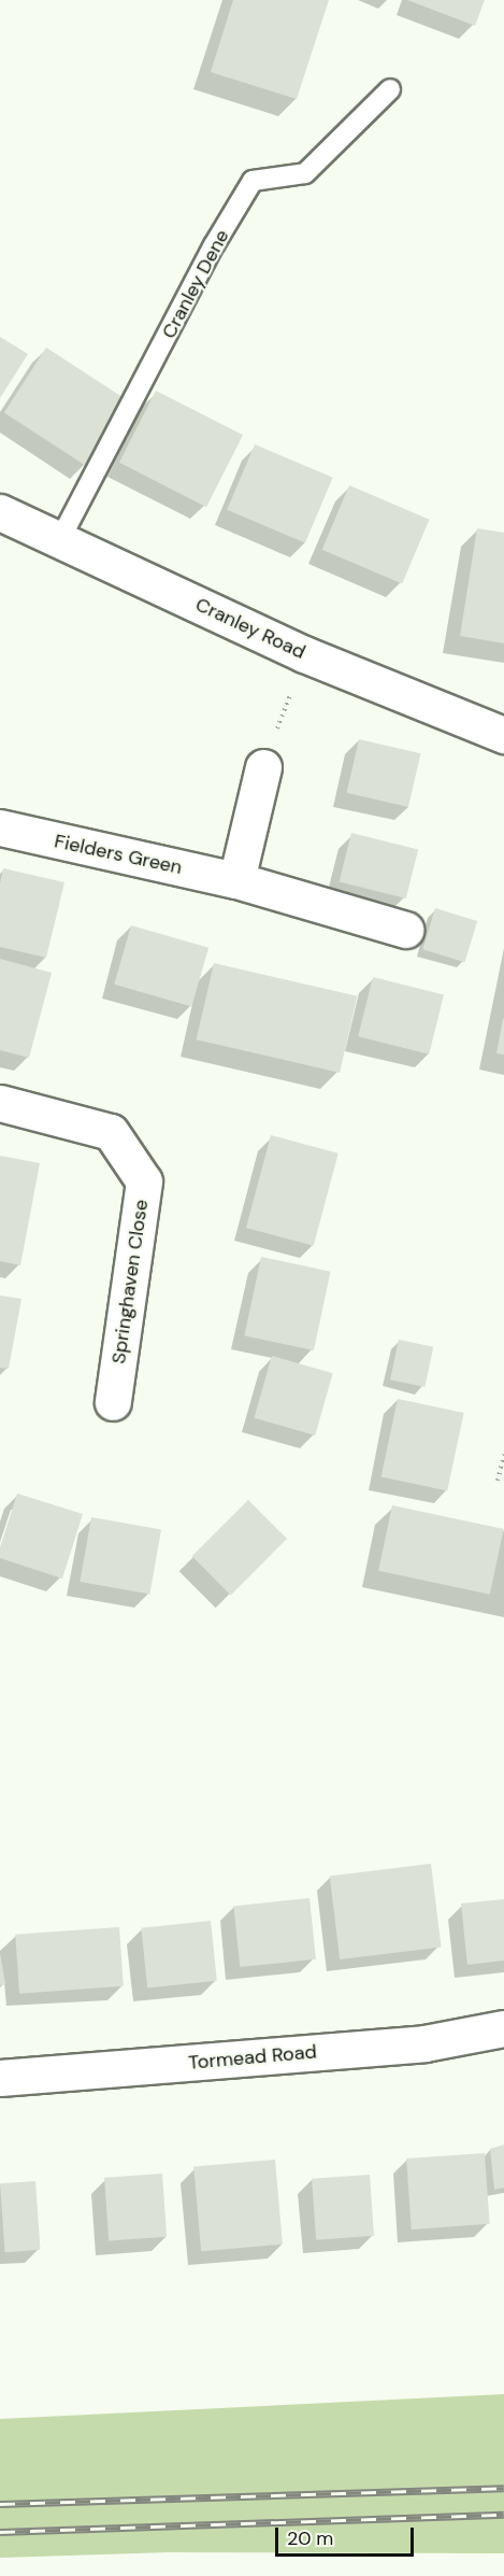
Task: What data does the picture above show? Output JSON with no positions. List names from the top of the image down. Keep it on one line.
{"streets":{"street":["Cranley Road","Fielders Green","Springhaven Close","Tormead Road"],"lane":["Cranley Dene"]},"crossings":[["Cranley Dene","Cranley Road"]],"scale_bar":"20 m"}
